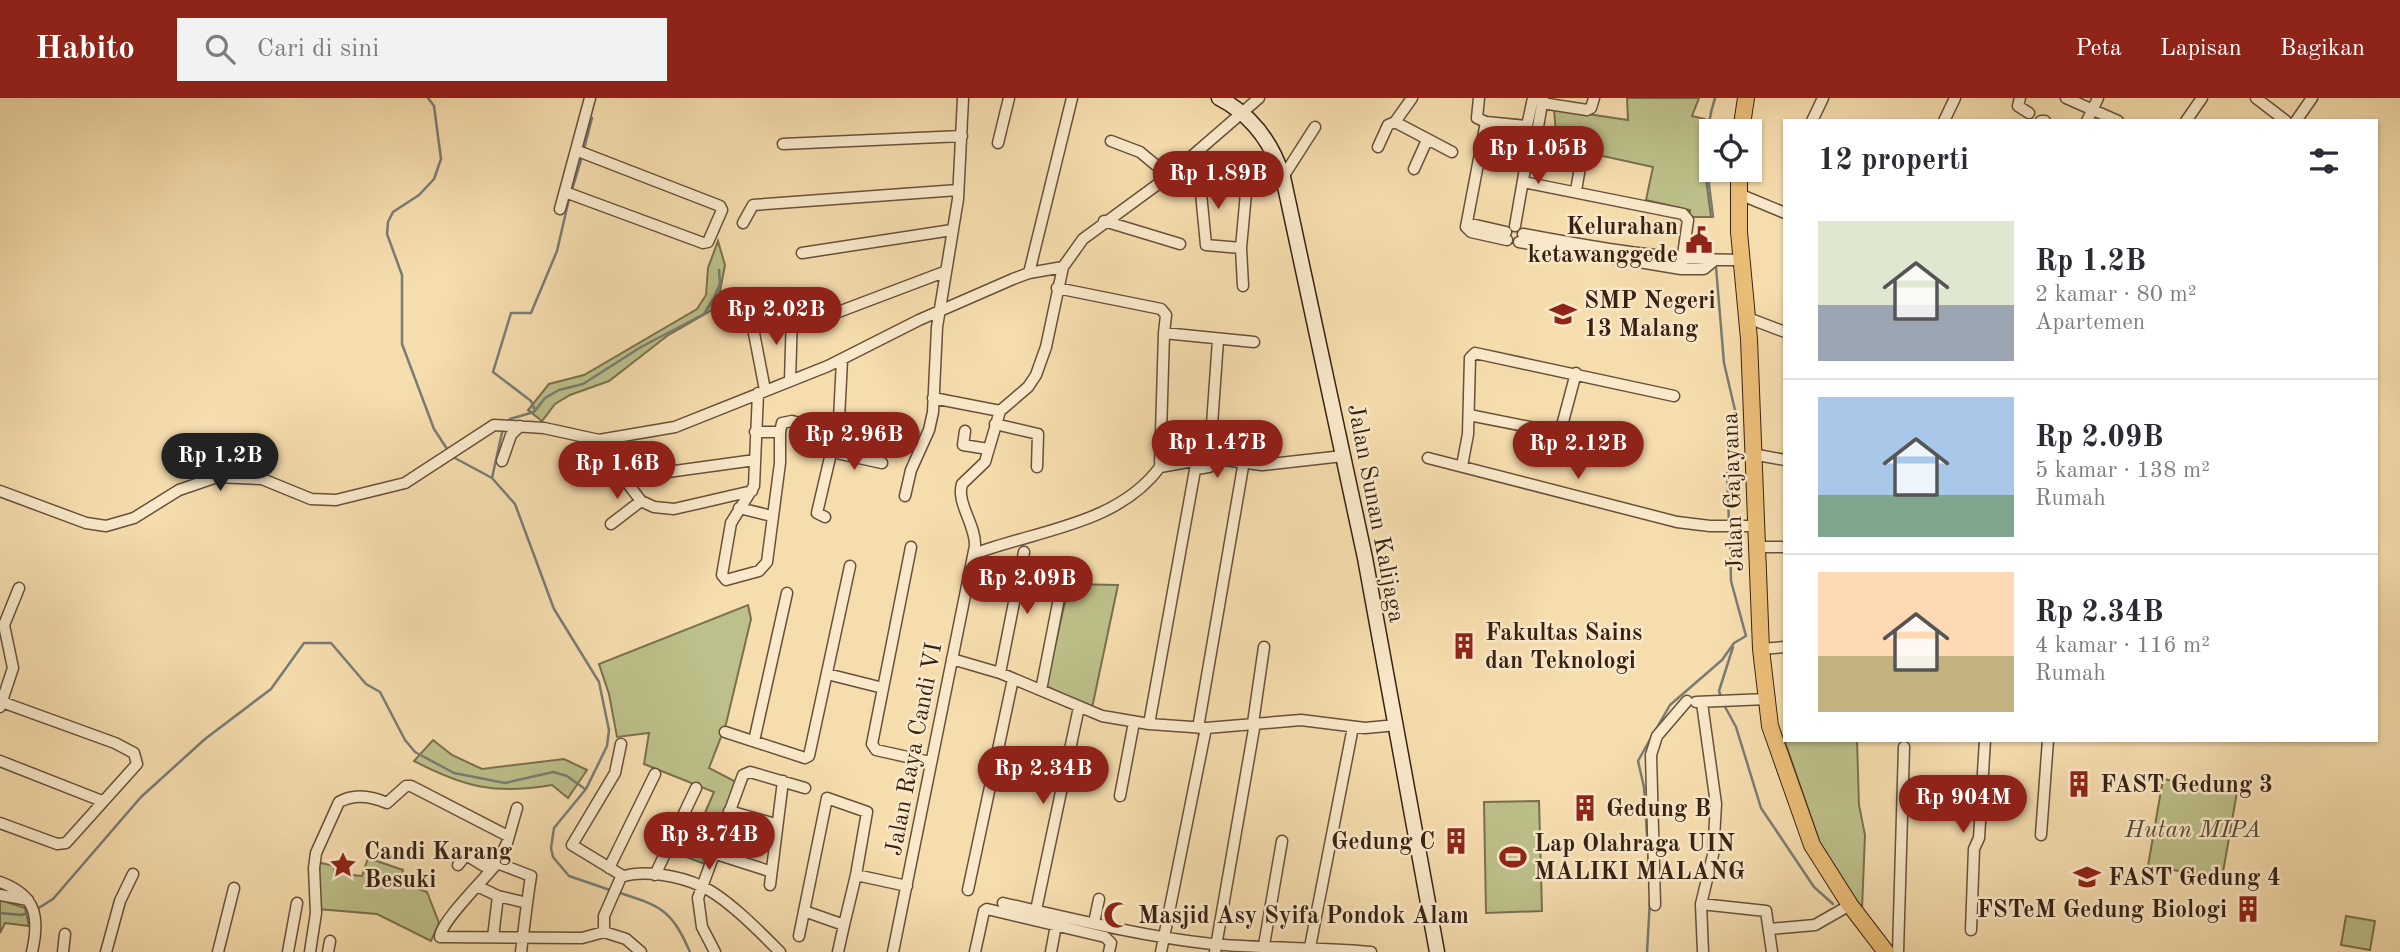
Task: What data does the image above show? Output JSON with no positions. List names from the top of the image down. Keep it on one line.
{"streets":{"main road":["Jalan Gajayana","Jalan Sunan Kalijaga"],"street":["Jalan Raya Candi VI"]},"parks":["Hutan MIPA"],"places":{"public building":["Kelurahan ketawanggede"],"school or university":["SMP Negeri 13 Malang","FAST Gedung 4"],"building":["Fakultas Sains dan Teknologi","FAST Gedung 3","Gedung B","Gedung C","FSTeM Gedung Biologi"],"sports":["Lap Olahraga UIN MALIKI MALANG"],"place":["Candi Karang Besuki"],"mosque":["Masjid Asy Syifa Pondok Alam"]},"page":{"header":"Habito","search":"Cari di sini","nav":["Peta","Lapisan","Bagikan"],"heading":"12 properti","price":["Rp 1.05B","Rp 1.89B","Rp 2.02B","Rp 2.96B","Rp 1.47B","Rp 2.12B","Rp 1.2B","Rp 1.6B","Rp 2.09B","Rp 2.34B","Rp 904M","Rp 3.74B"],"list":[{"name":"Rp 1.2B","note":"2 kamar · 80 m² · Apartemen"},{"name":"Rp 2.09B","note":"5 kamar · 138 m² · Rumah"},{"name":"Rp 2.34B","note":"4 kamar · 116 m² · Rumah"}]}}
